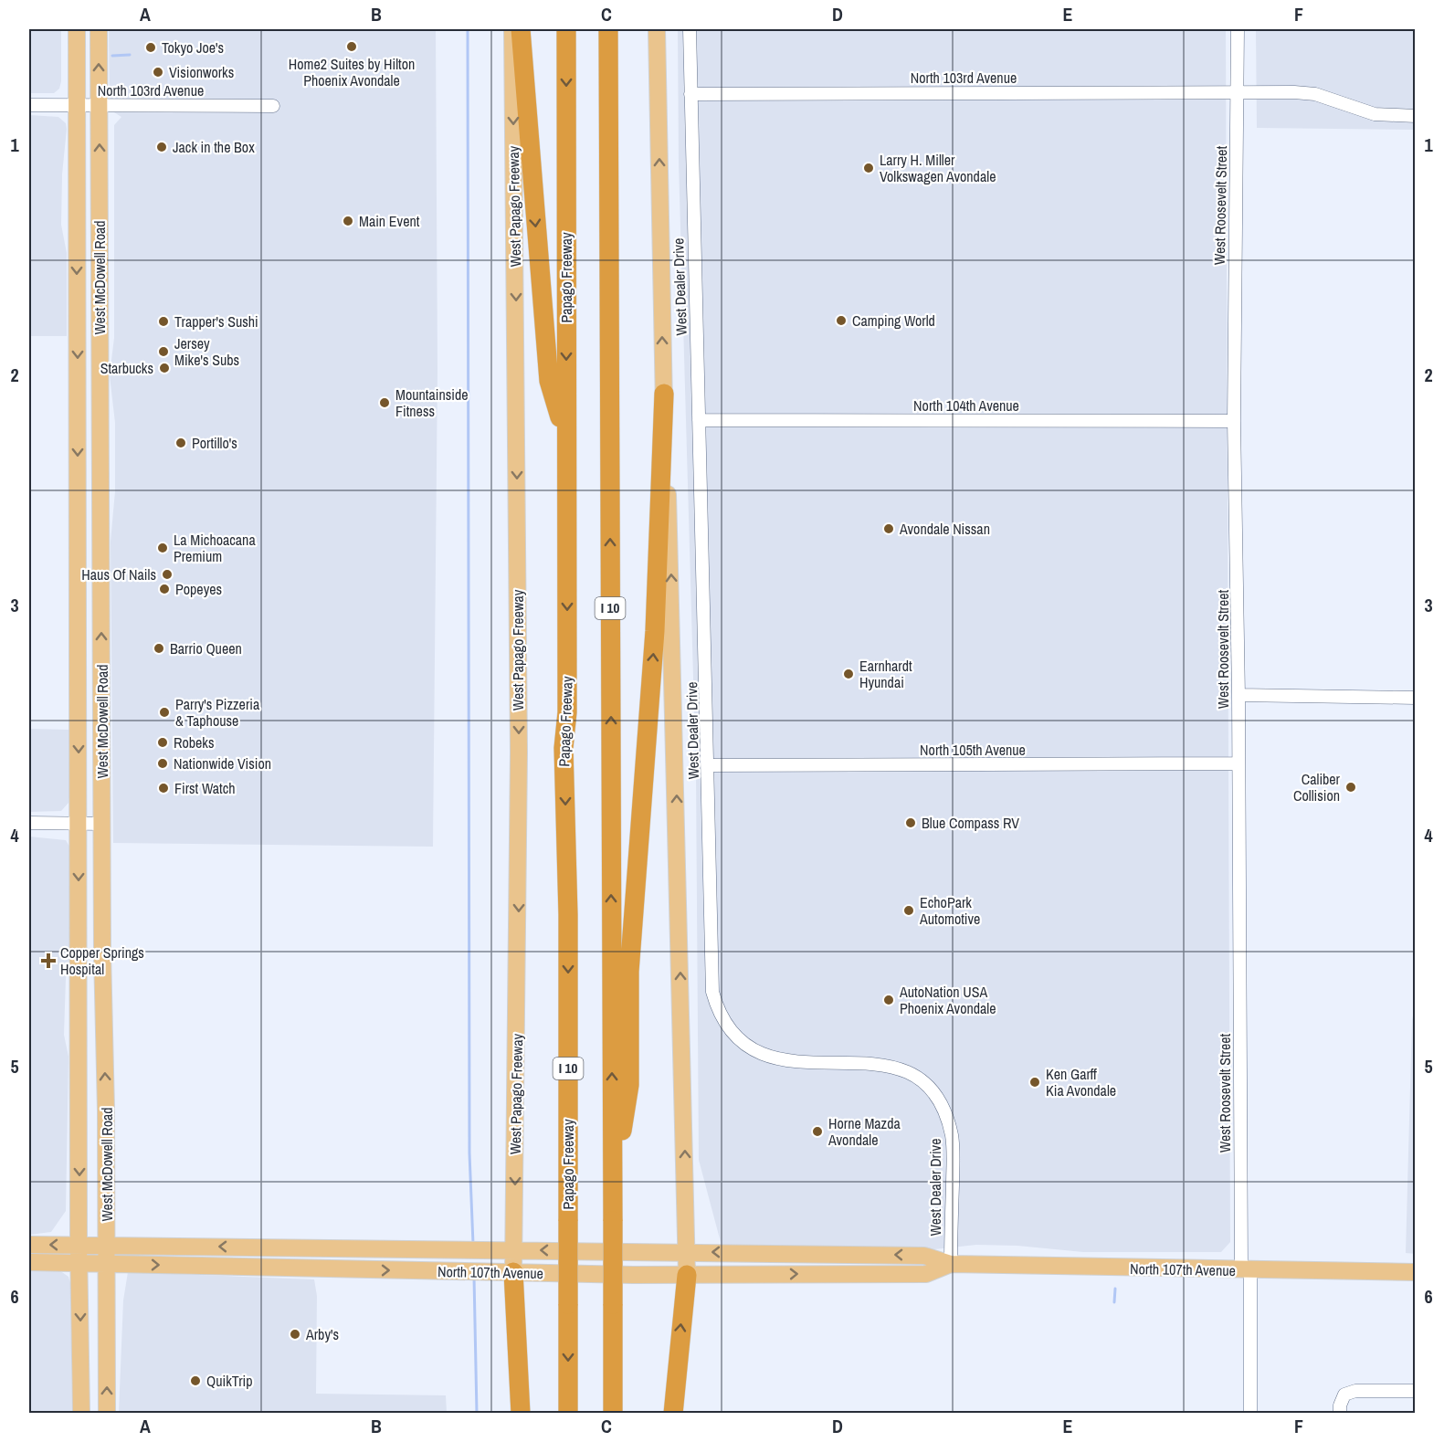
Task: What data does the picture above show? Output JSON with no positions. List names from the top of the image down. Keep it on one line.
{"streets":{"highway":["Papago Freeway","I 10"],"main road":["West Papago Freeway","West McDowell Road","North 107th Avenue"],"street":["North 103rd Avenue","West Roosevelt Street","West Dealer Drive","North 104th Avenue","North 105th Avenue"]},"crossings":[["North 103rd Avenue","West Roosevelt Street"],["North 103rd Avenue","West McDowell Road"],["North 103rd Avenue","West Dealer Drive"],["West Roosevelt Street","North 104th Avenue"],["West Roosevelt Street","North 105th Avenue"],["West Roosevelt Street","North 107th Avenue"],["West Papago Freeway","North 107th Avenue"],["West McDowell Road","North 107th Avenue"],["West Dealer Drive","North 104th Avenue"],["West Dealer Drive","North 105th Avenue"],["West Dealer Drive","North 107th Avenue"]],"one_way":["West Papago Freeway"],"places":{"other":["Home2 Suites by Hilton Phoenix Avondale","Tokyo Joe's","Visionworks","Jack in the Box","Larry H. Miller Volkswagen Avondale","Main Event","Camping World","Trapper's Sushi","Jersey Mike's Subs","Starbucks","Mountainside Fitness","Portillo's","Avondale Nissan","La Michoacana Premium","Haus Of Nails","Popeyes","Barrio Queen","Earnhardt Hyundai","Parry's Pizzeria & Taphouse","Robeks","Nationwide Vision","Caliber Collision","First Watch","Blue Compass RV","EchoPark Automotive","AutoNation USA Phoenix Avondale","Ken Garff Kia Avondale","Horne Mazda Avondale","Arby's","QuikTrip"],"health":["Copper Springs Hospital"]},"grid":{"columns":["A","B","C","D","E","F"],"rows":["1","2","3","4","5","6"]}}
